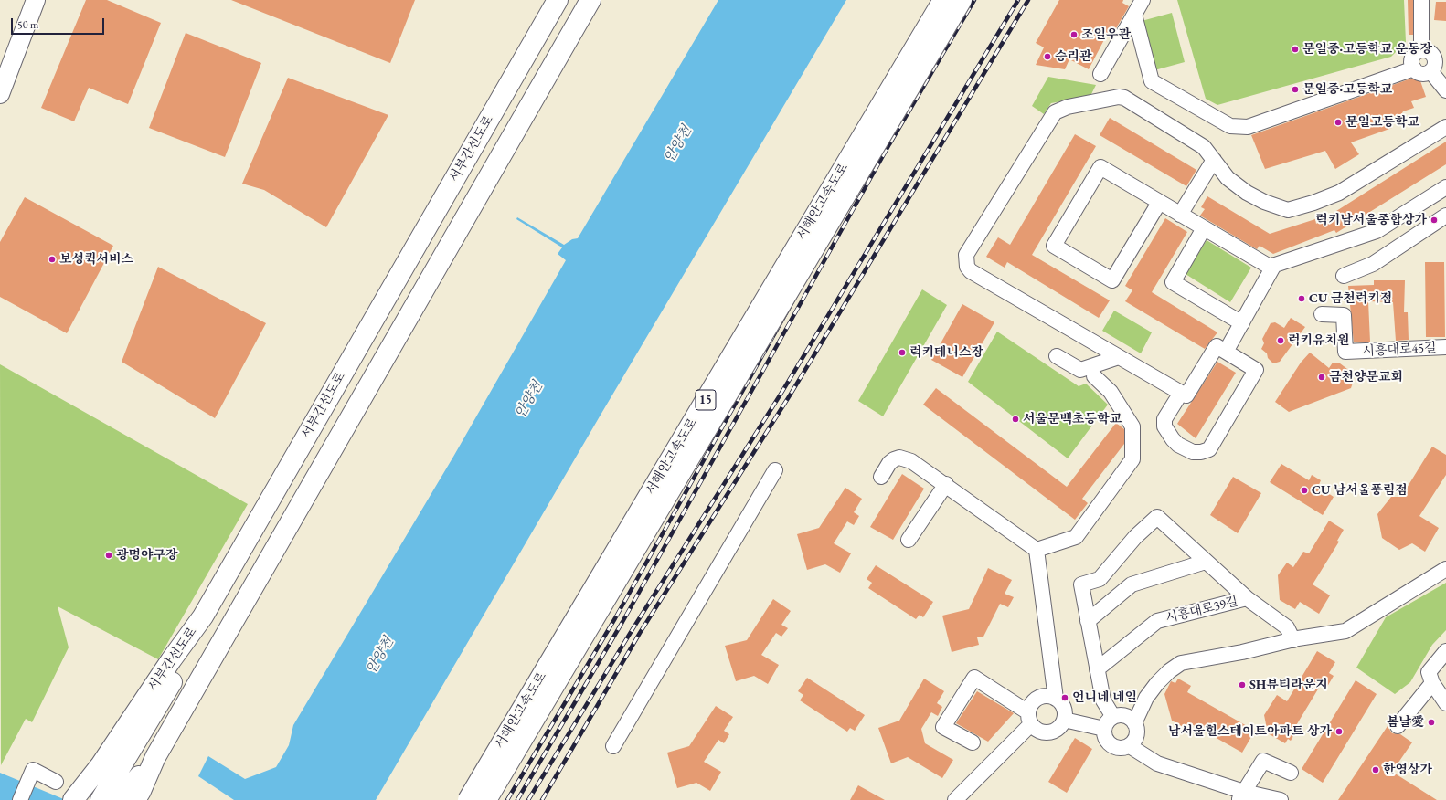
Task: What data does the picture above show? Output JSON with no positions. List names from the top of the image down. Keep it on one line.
{"streets":{"highway":["서부간선도로","서해안고속도로","15"],"street":["시흥대로45길","시흥대로39길"]},"water":["안양천"],"places":["조일우관","문일중·고등학교 운동장","승리관","문일중·고등학교","문일고등학교","럭키남서울종합상가","보성퀵서비스","CU 금천럭키점","럭키유치원","럭키테니스장","금천양문교회","서울문백초등학교","CU 남서울풍림점","광명야구장","SH뷰티라운지","언니네 네일","봄날愛","남서울힐스테이트아파트 상가","한영상가"],"scale_bar":"50 m"}
